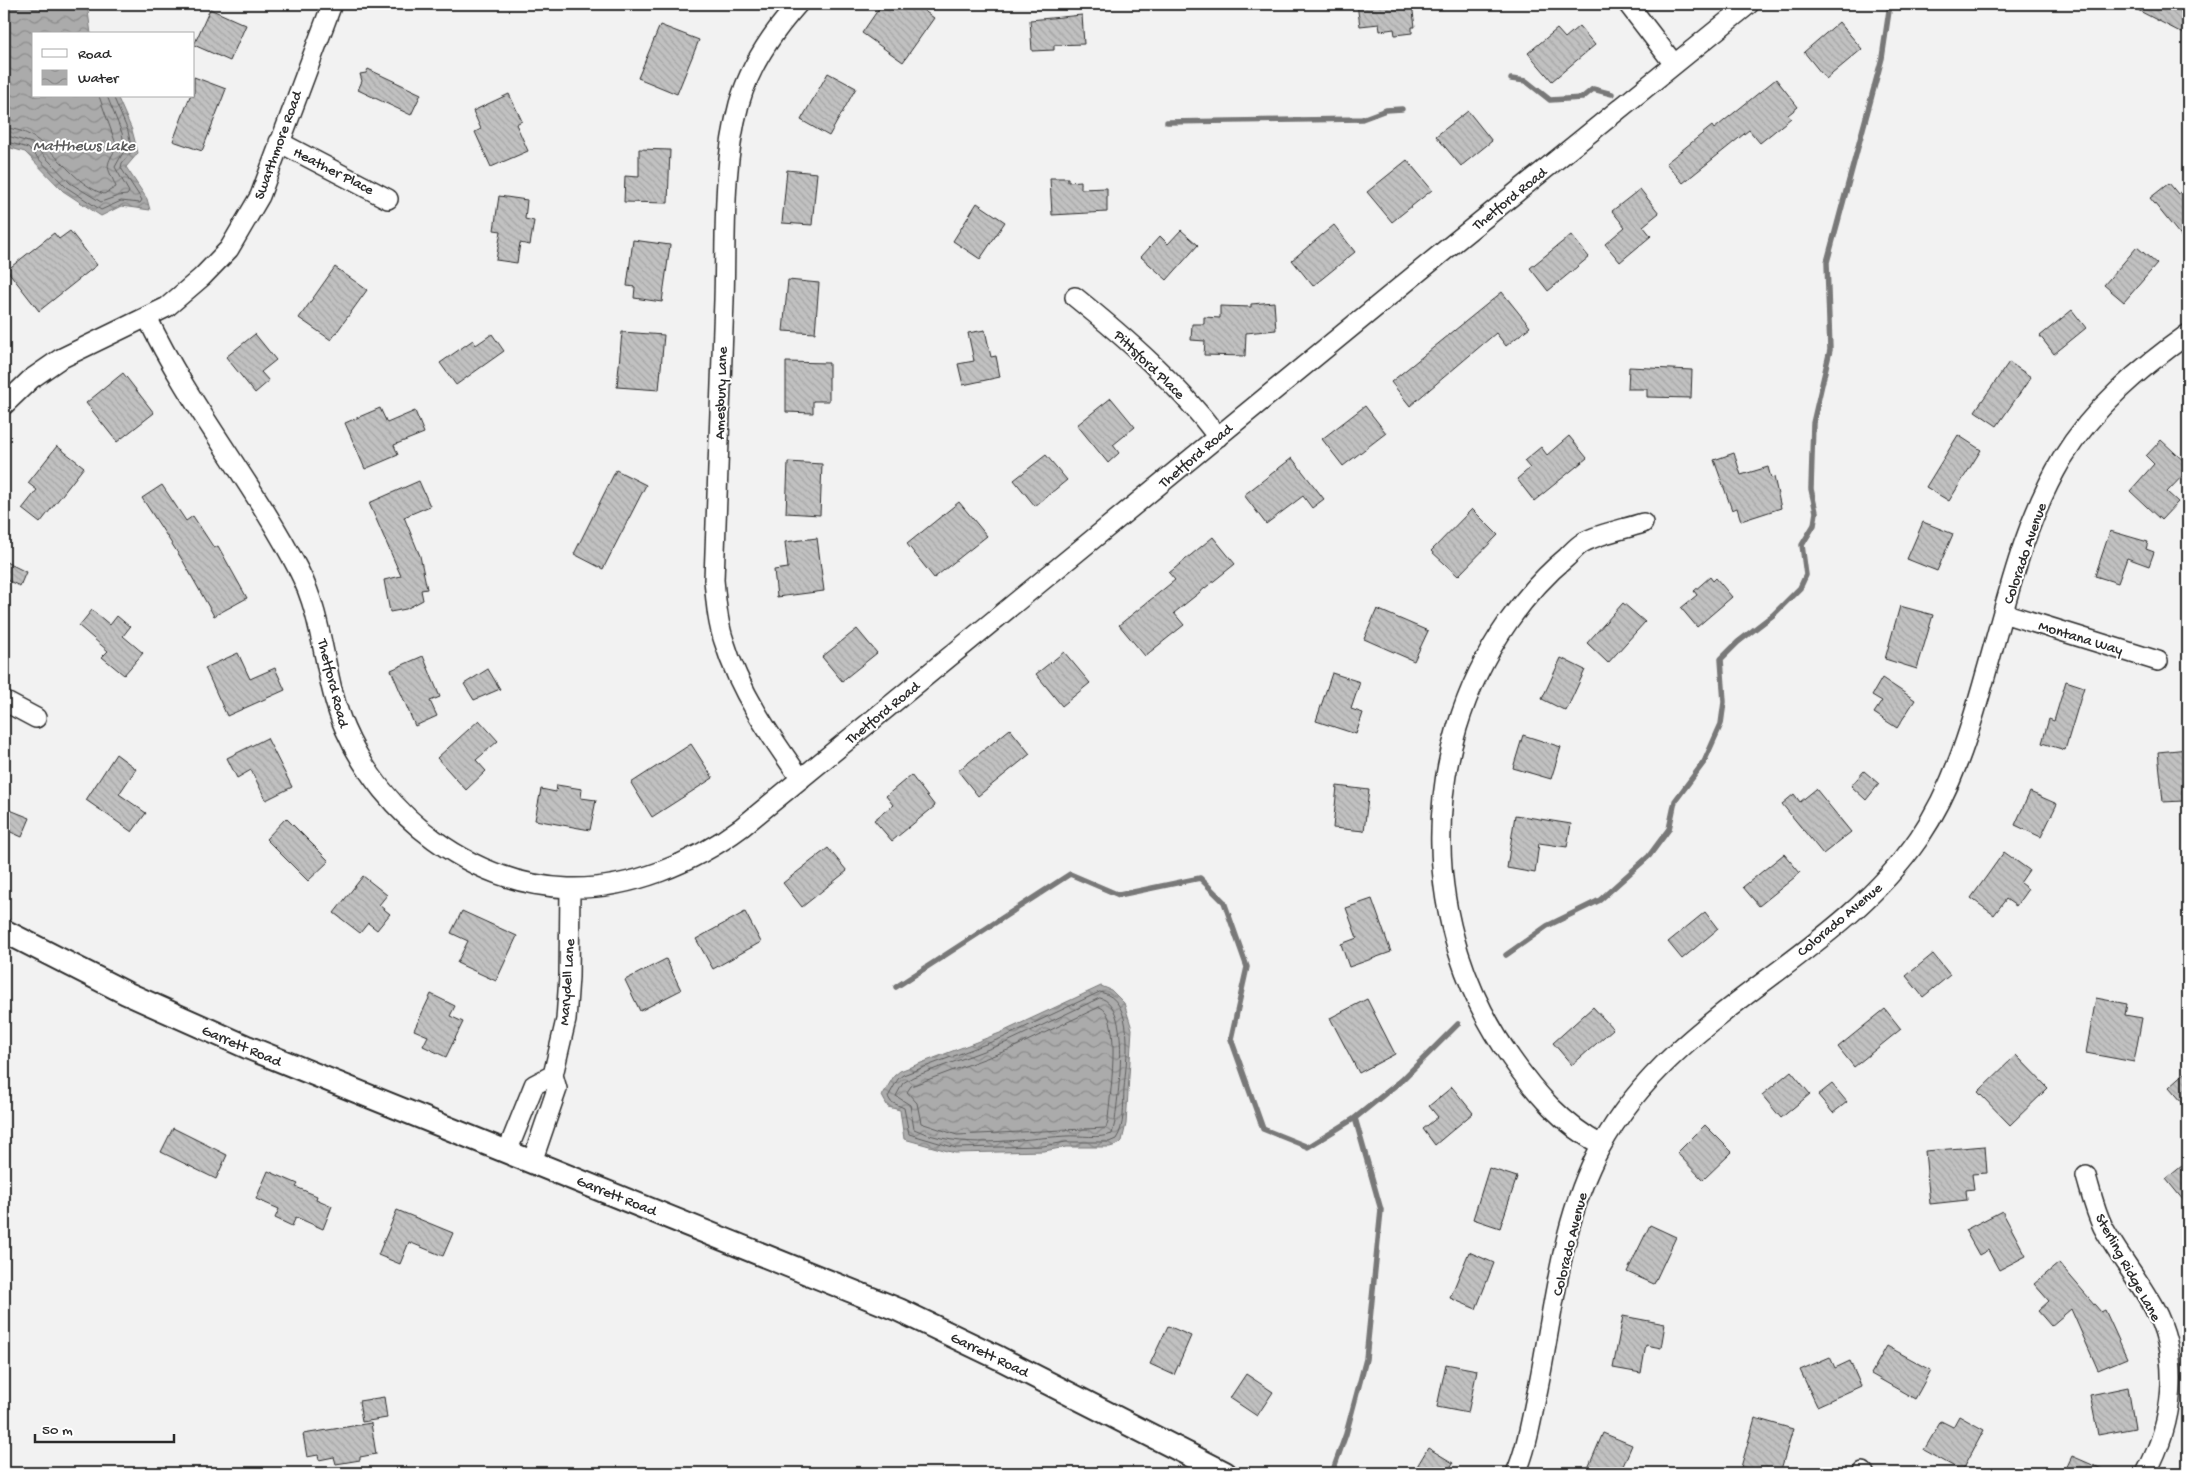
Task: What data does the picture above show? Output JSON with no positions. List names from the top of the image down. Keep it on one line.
{"streets":{"street":["Swarthmore Road","Heather Place","Thetford Road","Pittsford Place","Amesbury Lane","Colorado Avenue","Montana Way","Marydell Lane","Garrett Road","Sterling Ridge Lane"]},"crossings":[["Swarthmore Road","Heather Place"],["Swarthmore Road","Thetford Road"],["Thetford Road","Pittsford Place"],["Thetford Road","Amesbury Lane"],["Thetford Road","Marydell Lane"],["Colorado Avenue","Montana Way"],["Marydell Lane","Garrett Road"]],"water":["Matthews Lake"],"legend":["Road","Water"],"scale_bar":"50 m"}
